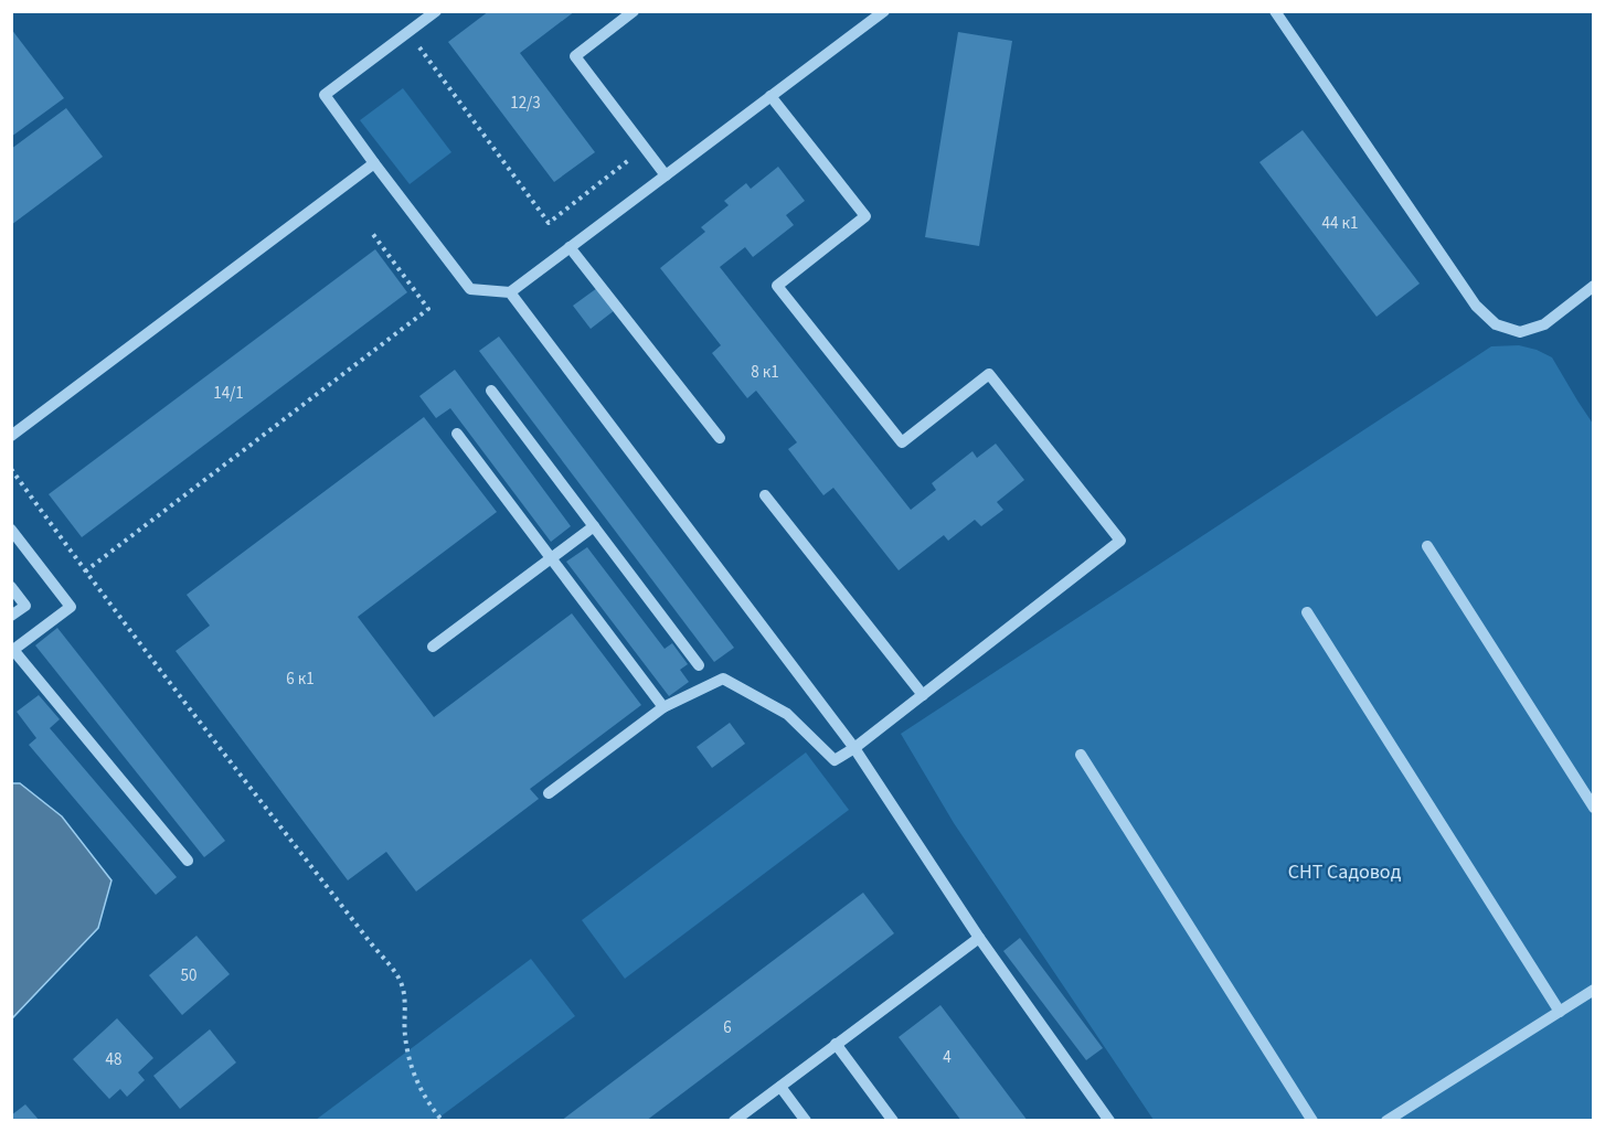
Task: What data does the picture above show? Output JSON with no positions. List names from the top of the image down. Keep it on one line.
{"parks":["СНТ Садовод"],"house_numbers":["12/3","44 к1","8 к1","14/1","6 к1","50","6","4","48"]}
